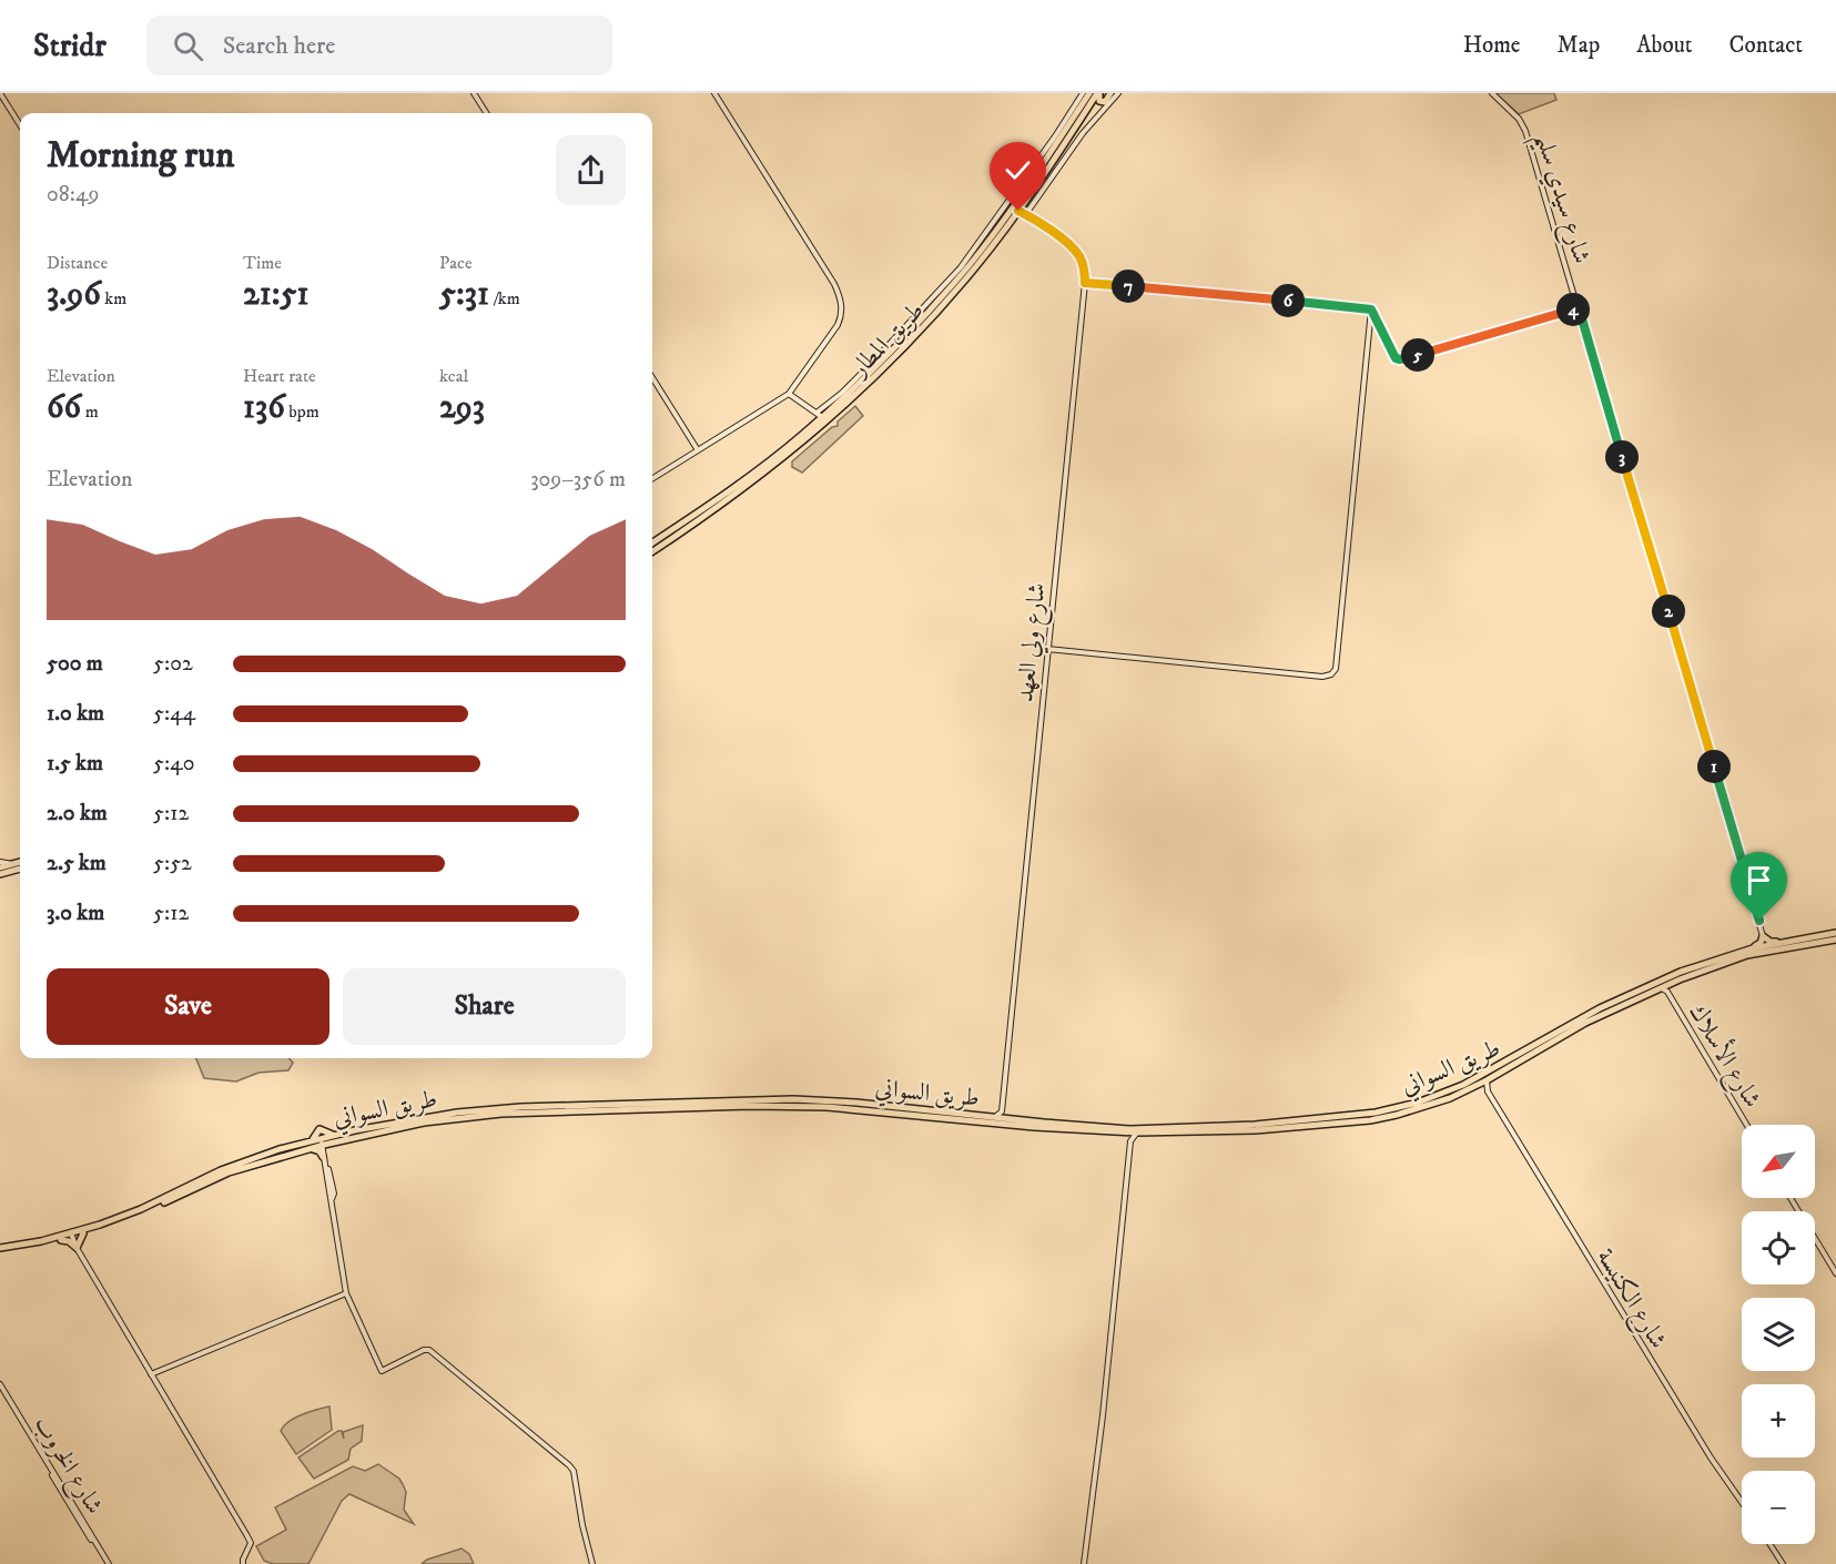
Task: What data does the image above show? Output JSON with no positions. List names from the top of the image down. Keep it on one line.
{"streets":{"highway":["طريق المطار","طريق السواني"],"street":["شارع سيدي سليم","شارع ولي العهد","شارع الأسلاك","شارع الكنيسة","شارع الخروب"]},"crossings":[["طريق المطار","شارع ولي العهد"],["شارع ولي العهد","طريق السواني"],["شارع الأسلاك","طريق السواني"],["طريق السواني","شارع الكنيسة"]],"north":"bottom left","page":{"header":"Stridr","search":"Search here","nav":["Home","Map","About","Contact"],"heading":["Morning run","08:49"],"stats":[["Distance","3.96 km"],["Time","21:51"],["Pace","5:31 /km"],["Elevation","66 m"],["Heart rate","136 bpm"],["kcal","293"]],"pins":["7","6","4","5","3","2","1"],"chart":["Elevation","309–356 m"],"list":[{"name":"500 m","note":"5:02"},{"name":"1.0 km","note":"5:44"},{"name":"1.5 km","note":"5:40"},{"name":"2.0 km","note":"5:12"},{"name":"2.5 km","note":"5:52"},{"name":"3.0 km","note":"5:12"}],"buttons":["Save","Share"],"map_buttons":["+","−"]}}
